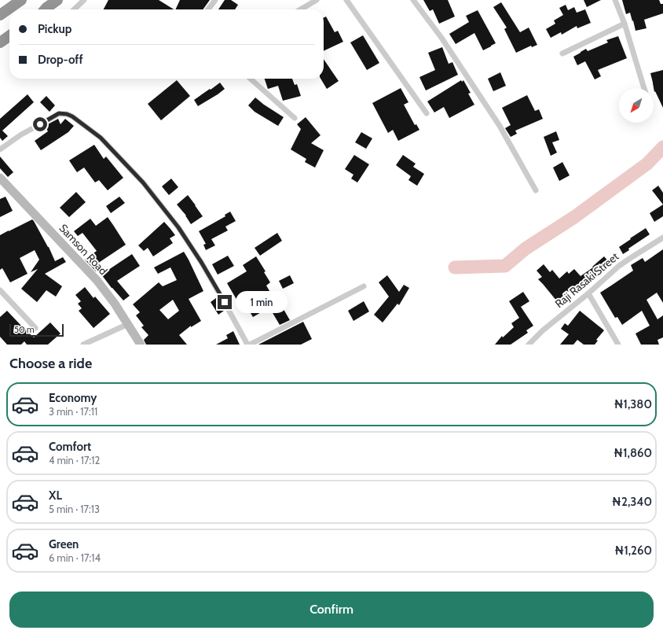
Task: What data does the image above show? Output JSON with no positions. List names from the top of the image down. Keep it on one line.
{"streets":{"street":["Samson Road","Raji Rasaki Street"]},"scale_bar":"50 m","north":"bottom left","page":{"banner":["Pickup","Drop-off"],"bubble":"1 min","scale":"50 m","heading":"Choose a ride","list":[{"name":"Economy","note":"3 min · 17:11","value":"₦1,380"},{"name":"Comfort","note":"4 min · 17:12","value":"₦1,860"},{"name":"XL","note":"5 min · 17:13","value":"₦2,340"},{"name":"Green","note":"6 min · 17:14","value":"₦1,260"}],"buttons":"Confirm"}}
